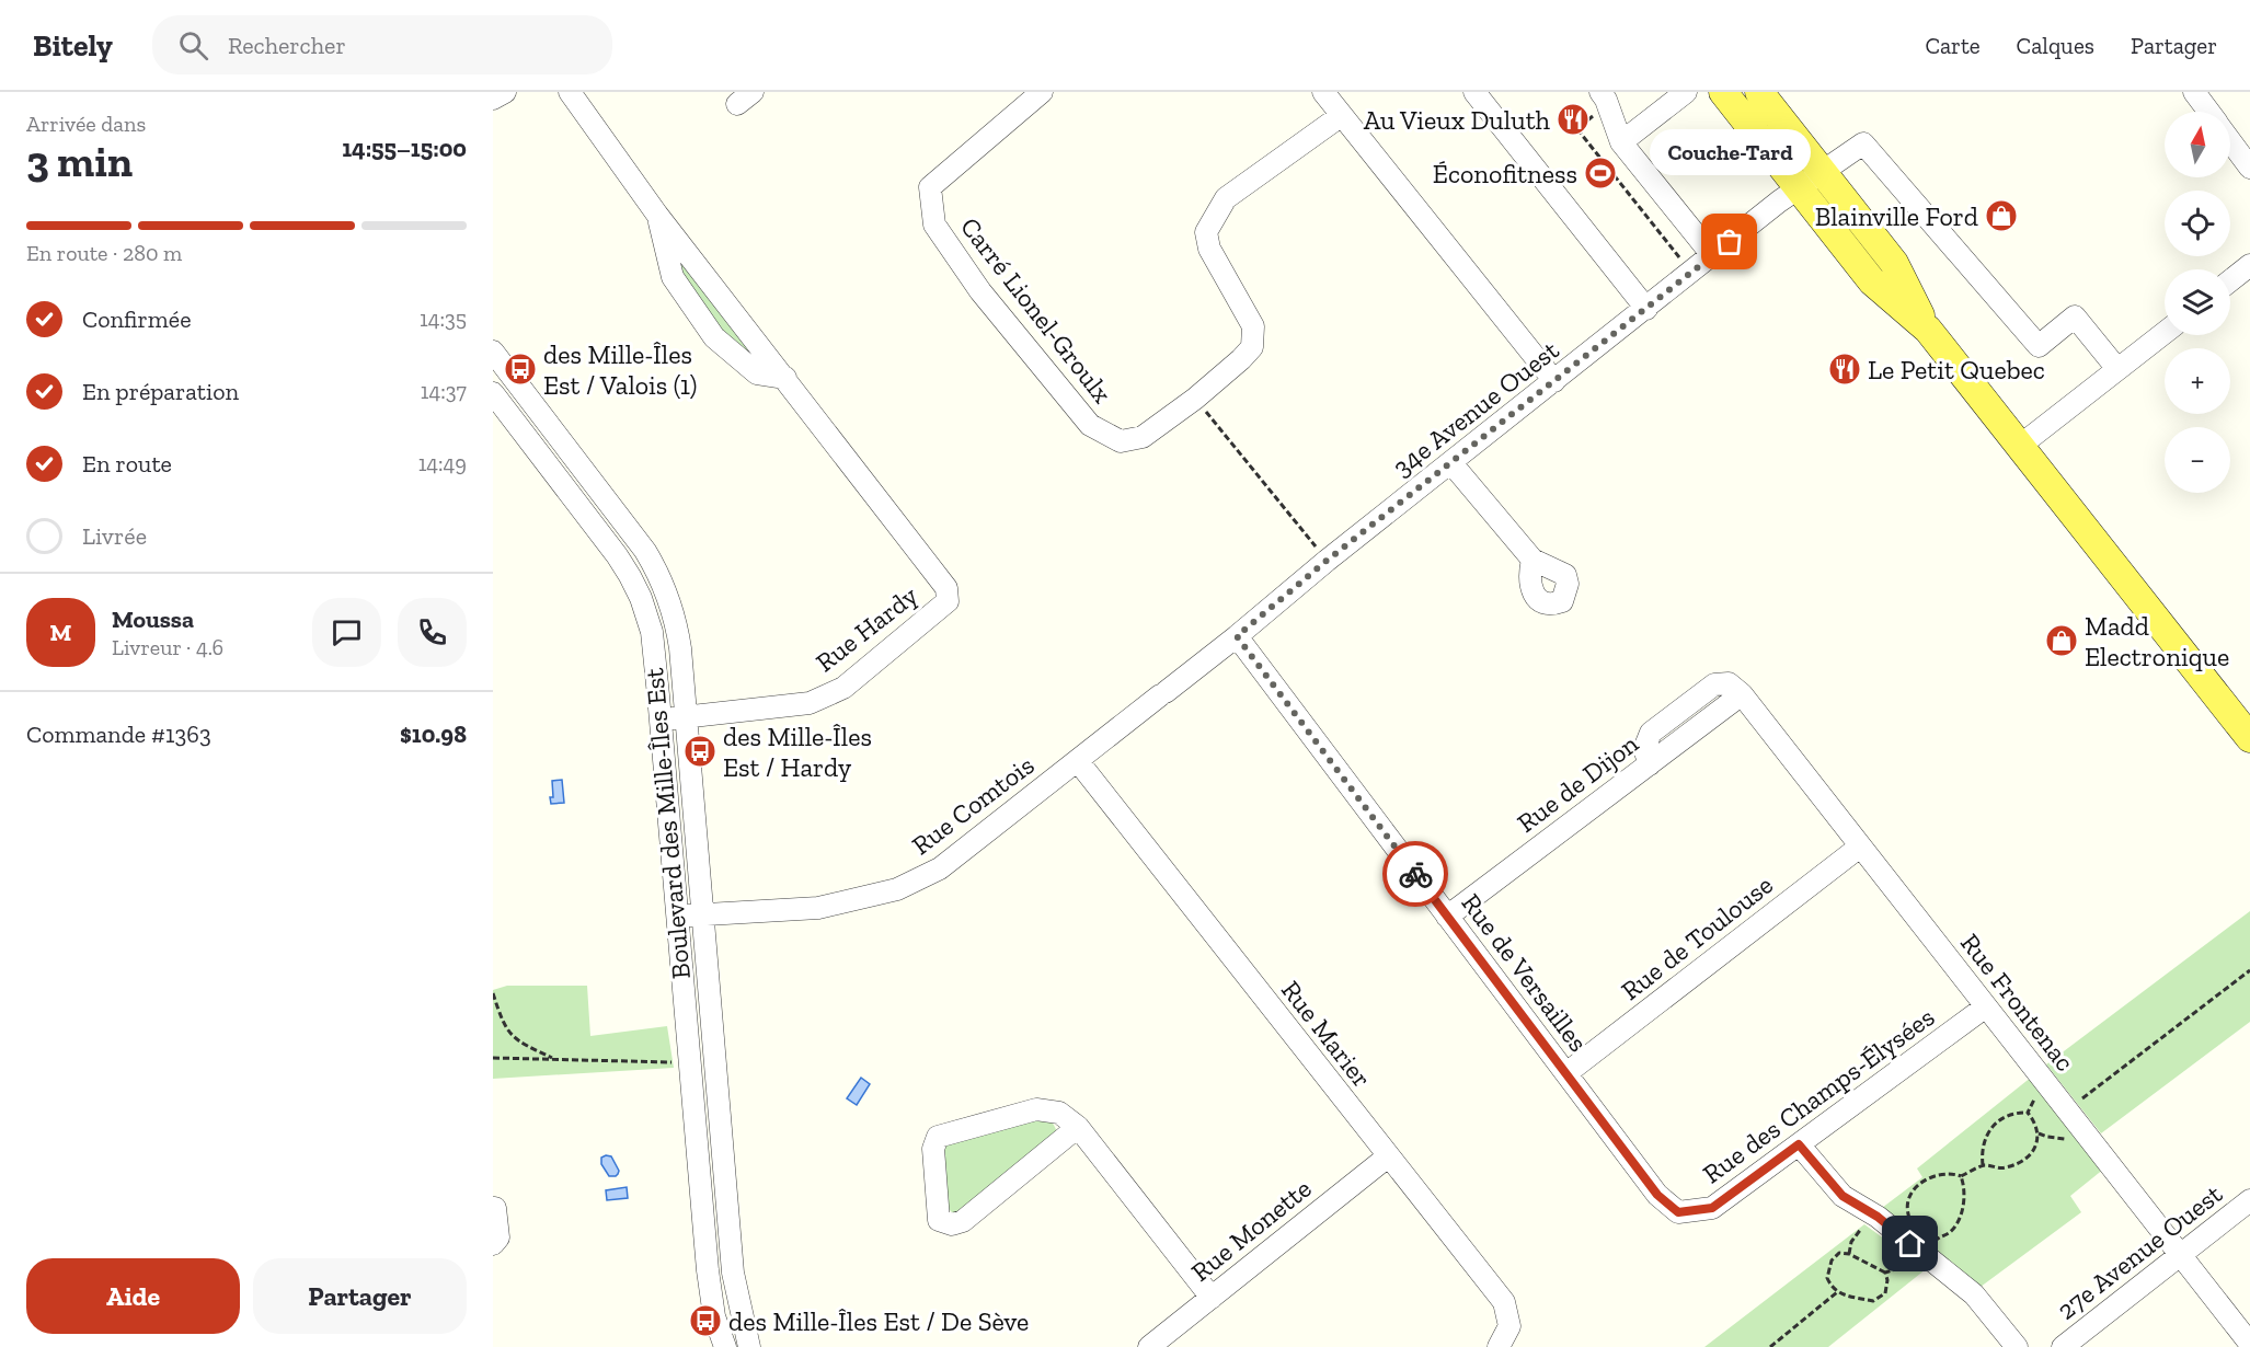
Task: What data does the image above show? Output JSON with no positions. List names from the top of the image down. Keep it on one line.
{"streets":{"street":["Carré Lionel-Groulx","34e Avenue Ouest","Rue Hardy","Rue de Dijon","Rue Comtois","Boulevard des Mille-Îles Est","Rue de Toulouse","Rue de Versailles","Rue Frontenac","Rue Marier","Rue des Champs-Élysées","Rue Monette","27e Avenue Ouest"]},"crossings":[["34e Avenue Ouest","Rue Comtois"],["34e Avenue Ouest","Rue de Versailles"],["Rue Hardy","Boulevard des Mille-Îles Est"],["Rue de Dijon","Rue de Versailles"],["Rue de Dijon","Rue Frontenac"],["Rue Comtois","Boulevard des Mille-Îles Est"],["Rue Comtois","Rue Marier"],["Rue de Toulouse","Rue de Versailles"],["Rue de Toulouse","Rue Frontenac"],["Rue de Versailles","Rue des Champs-Élysées"],["Rue Frontenac","Rue des Champs-Élysées"],["Rue Frontenac","27e Avenue Ouest"],["Rue Marier","Rue Monette"]],"places":{"restaurant":["Au Vieux Duluth","Le Petit Quebec"],"sports":["Éconofitness"],"shop":["Blainville Ford","Madd Electronique"],"other":["Couche-Tard"],"bus stop":["des Mille-Îles Est / Valois (1)","des Mille-Îles Est / Hardy","des Mille-Îles Est / De Sève"]},"north":"top","page":{"header":"Bitely","search":"Rechercher","nav":["Carte","Calques","Partager"],"heading":["3 min","Arrivée dans","14:55–15:00"],"panel":["Moussa","Livreur · 4.6","Commande #1363","$10.98"],"map_buttons":["+","−"],"bubble":"Couche-Tard","bar":"En route · 280 m","list":[["Confirmée","14:35"],["En préparation","14:37"],["En route","14:49"],"Livrée"],"round":"M","buttons":["Aide","Partager"]}}
